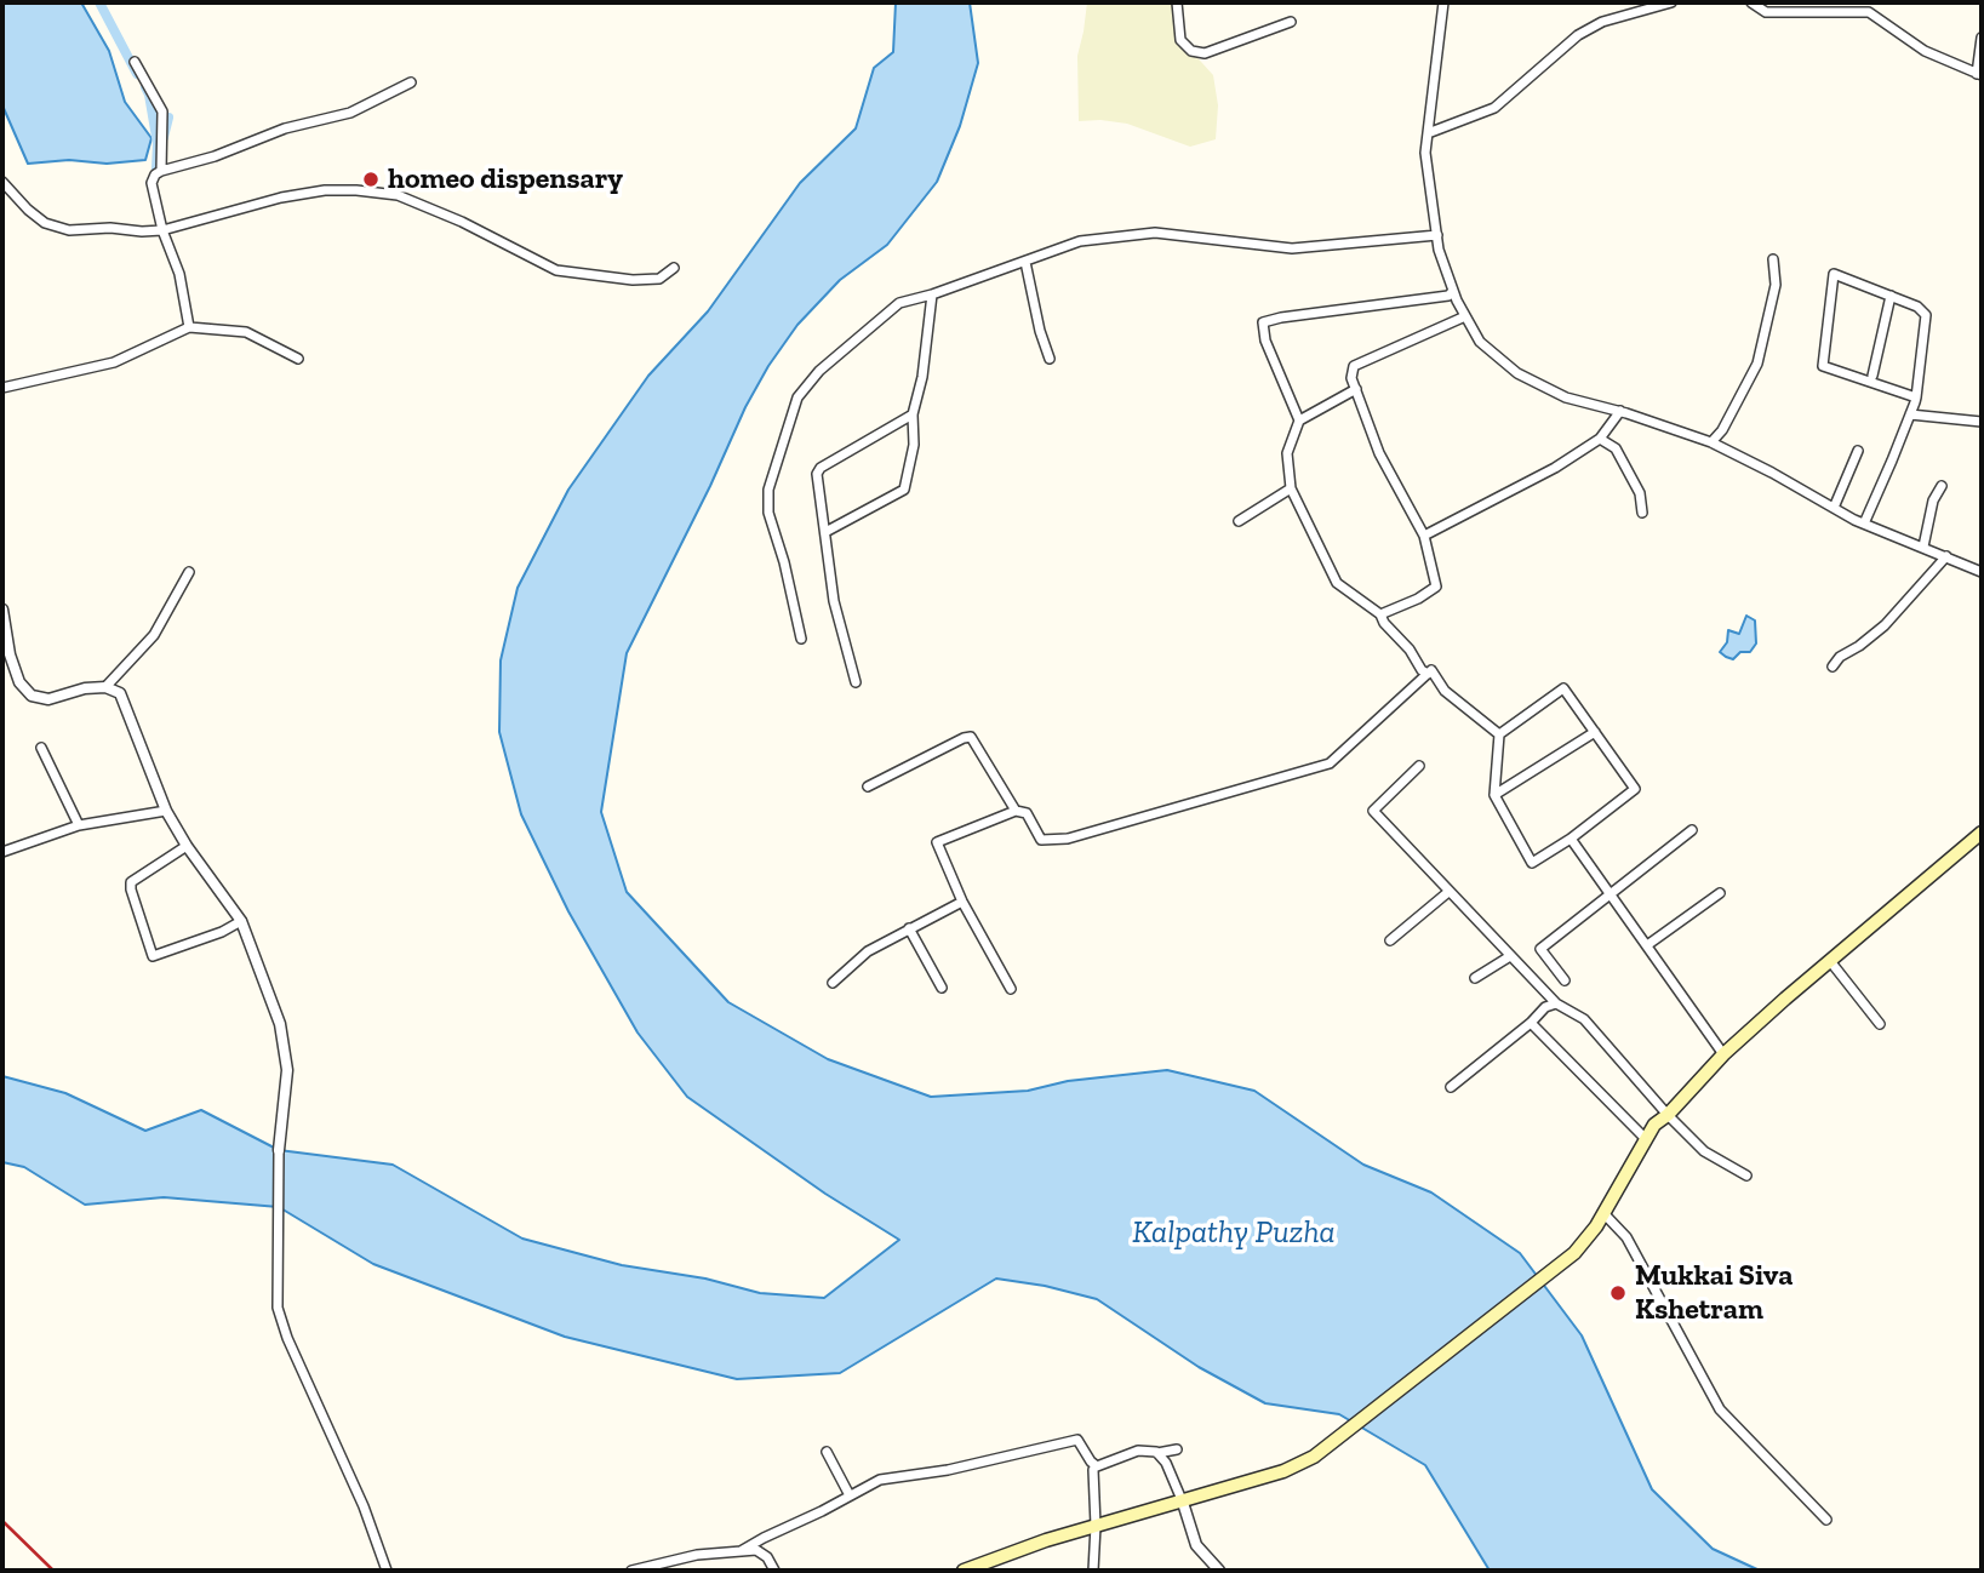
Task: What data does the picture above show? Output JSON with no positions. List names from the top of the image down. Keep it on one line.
{"water":["Kalpathy Puzha"],"places":["homeo dispensary","Mukkai Siva Kshetram"]}
